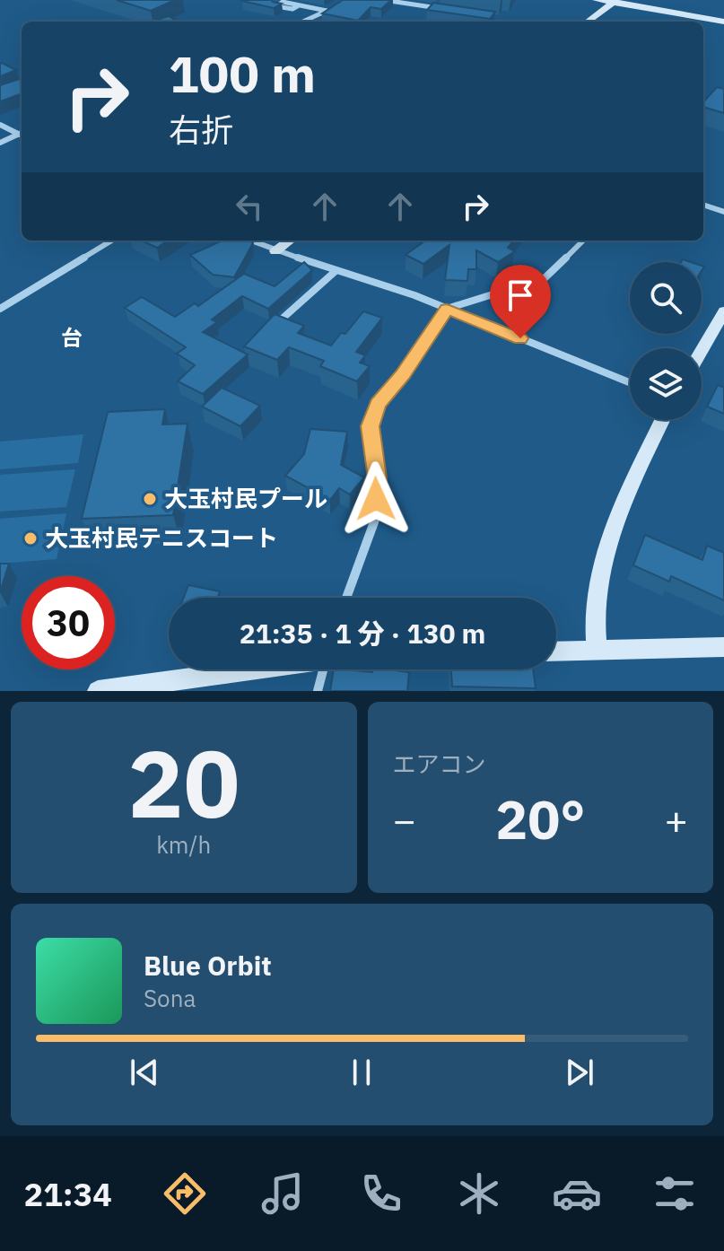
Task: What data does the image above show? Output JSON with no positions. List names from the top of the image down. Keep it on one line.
{"districts":["台"],"places":["大玉村民プール","大玉村民テニスコート"],"page":{"turn":["100 m","右折"],"limit":"30","trip":"21:35 · 1 分 · 130 m","tile":[["20","km/h"],"エアコン"],"heat":["−","20°","+"],"song":["Blue Orbit","Sona"],"tabs":"21:34"}}
